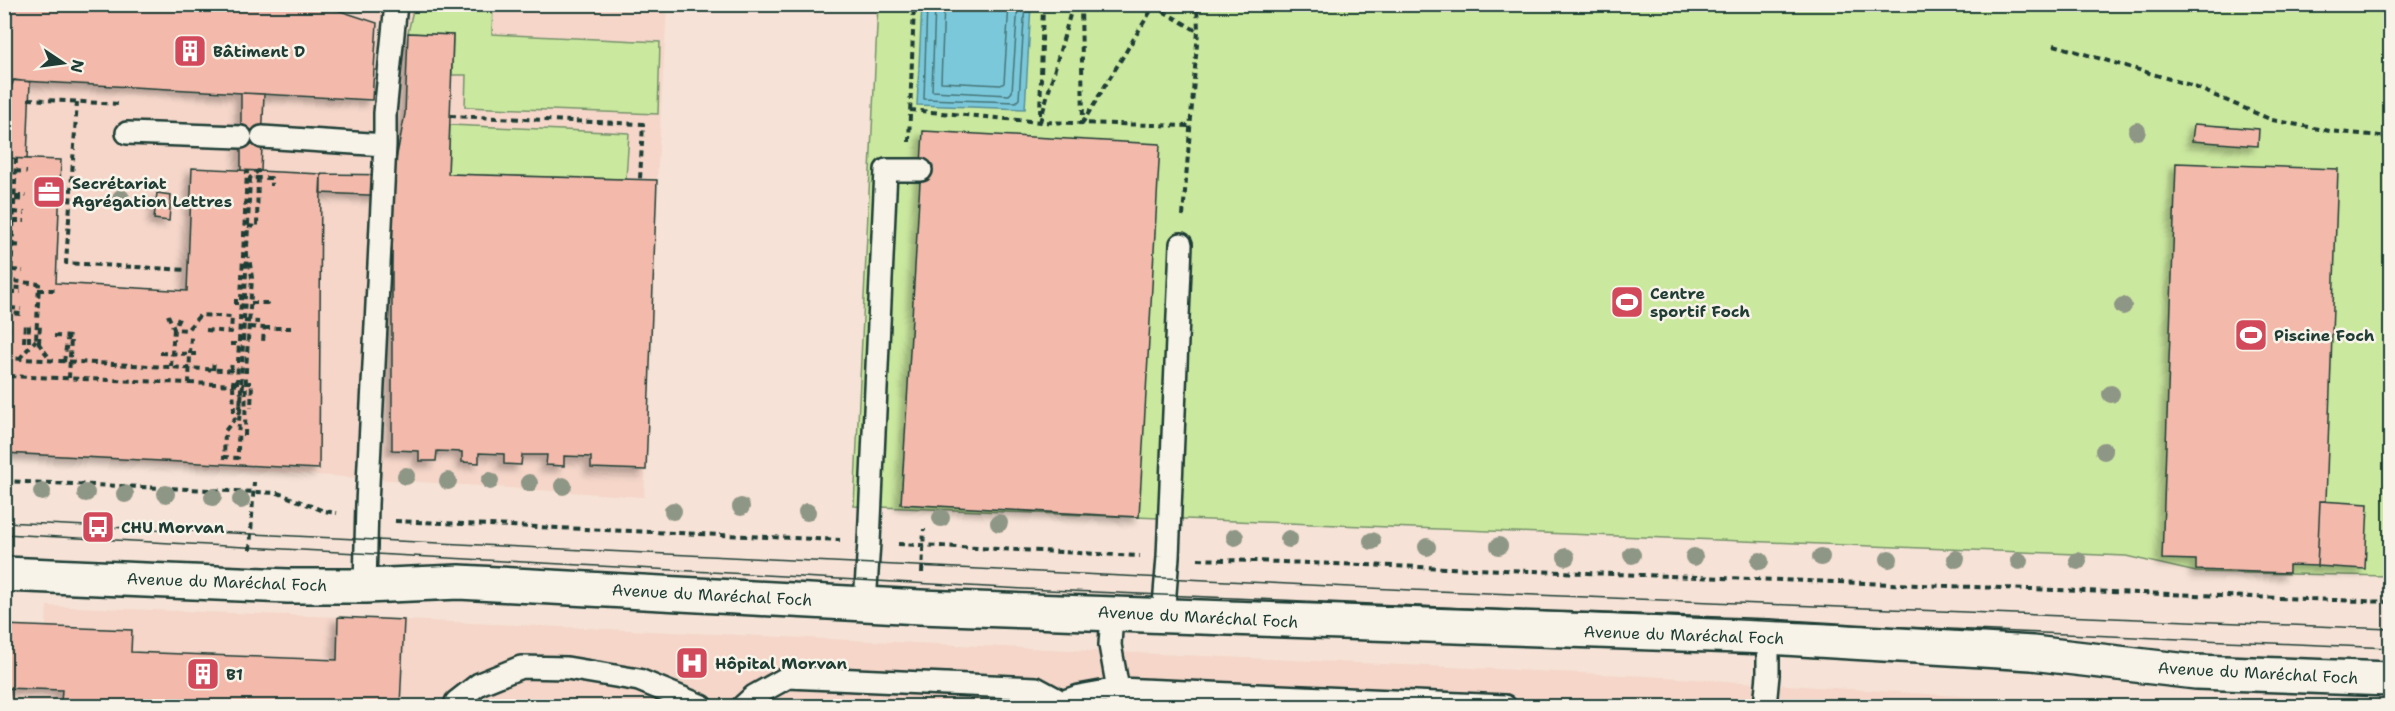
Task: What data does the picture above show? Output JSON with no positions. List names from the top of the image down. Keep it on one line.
{"streets":{"main road":["Avenue du Maréchal Foch"]},"places":{"building":["Bâtiment D","B1"],"office":["Secrétariat Agrégation Lettres"],"sports":["Centre sportif Foch","Piscine Foch"],"bus stop":["CHU Morvan"],"hospital":["Hôpital Morvan"]},"north":"right"}
